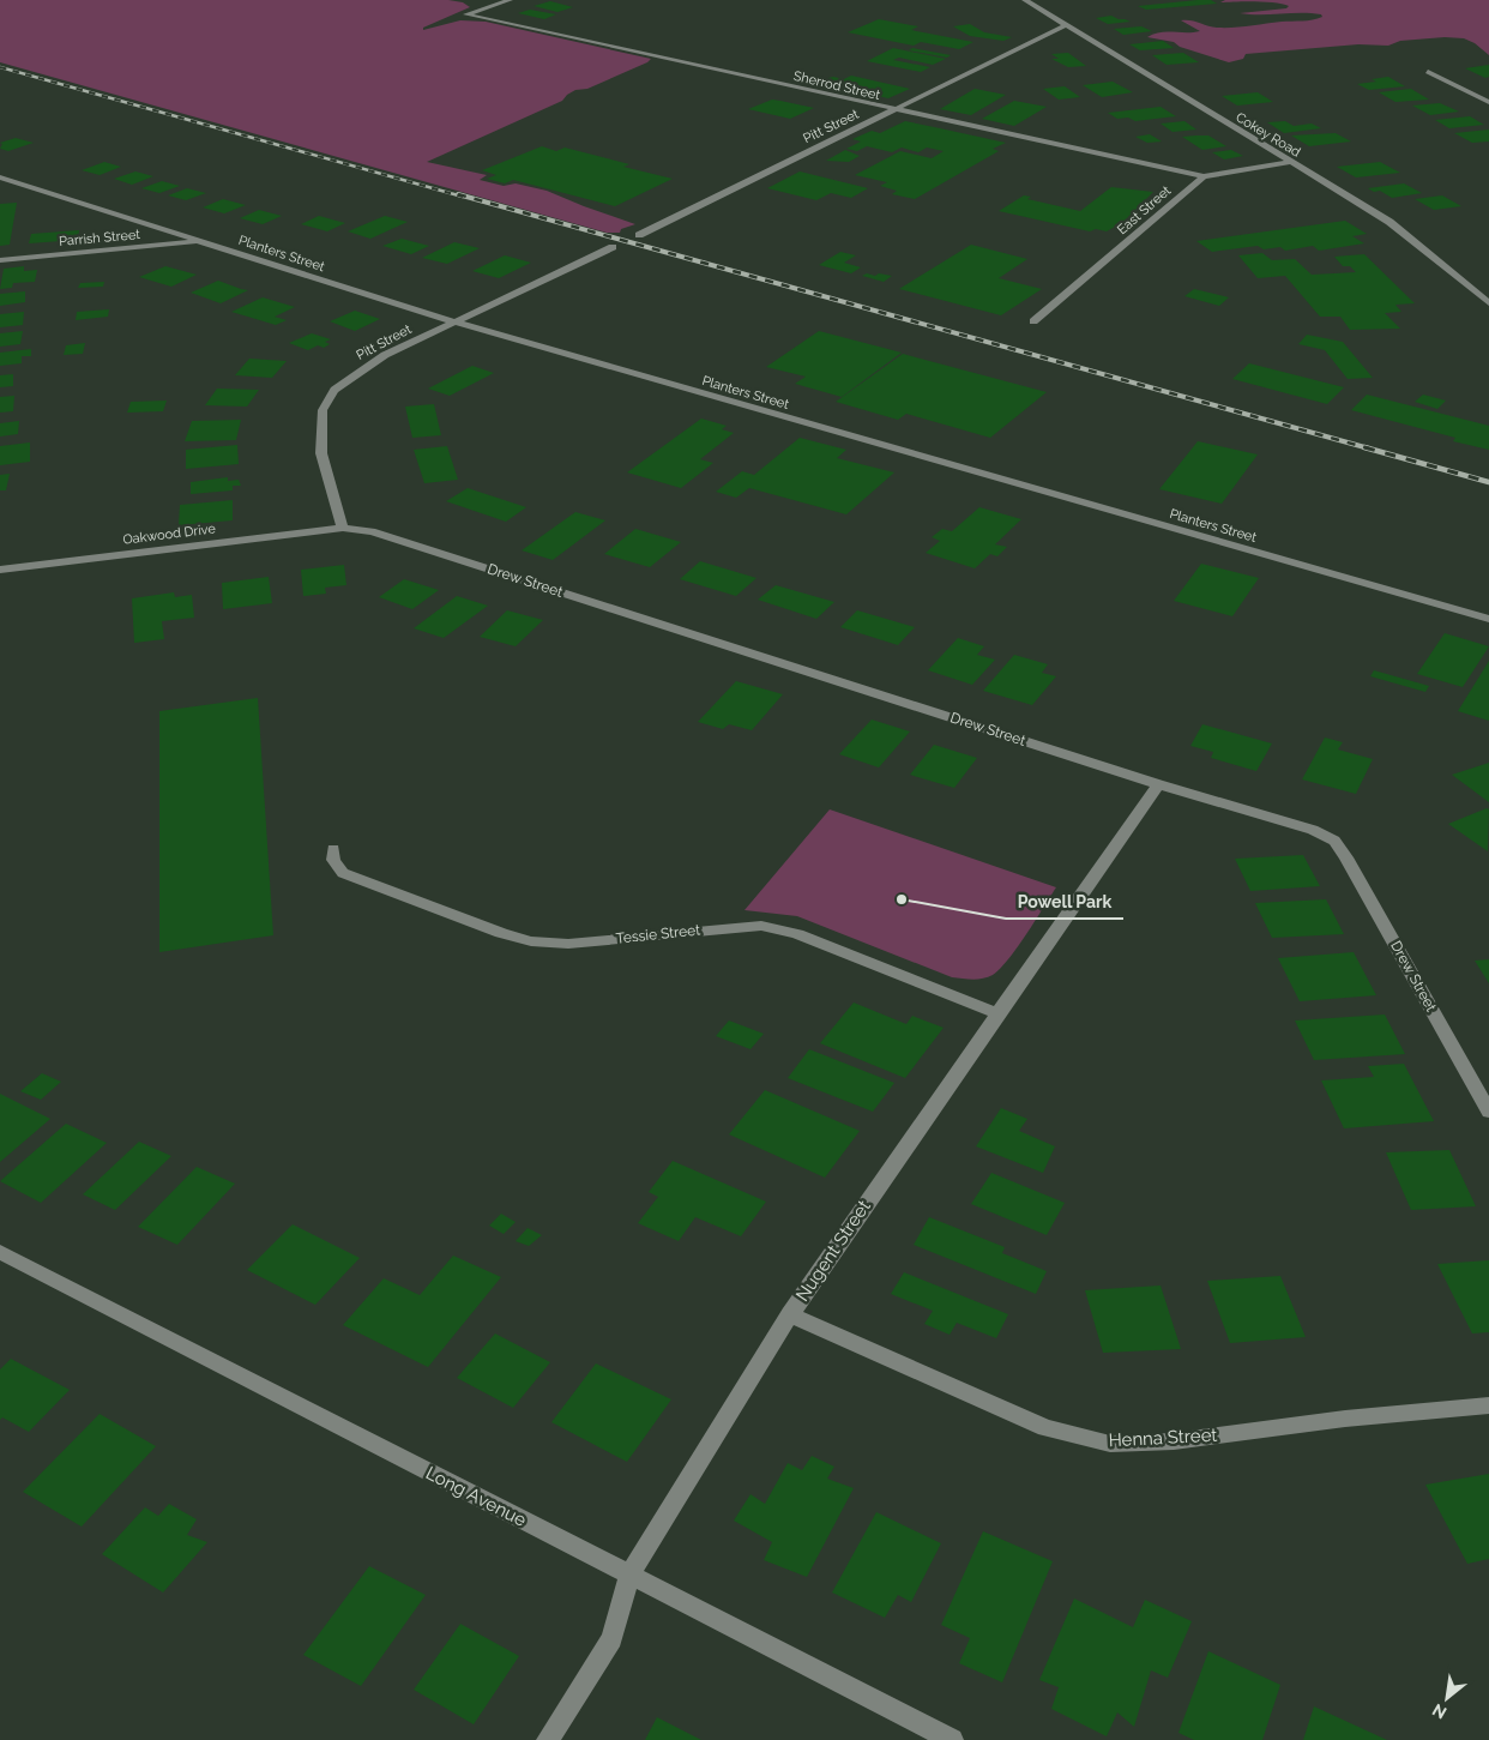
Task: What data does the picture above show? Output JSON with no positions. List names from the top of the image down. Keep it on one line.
{"streets":{"street":["Sherrod Street","Pitt Street","Cokey Road","East Street","Parrish Street","Planters Street","Oakwood Drive","Drew Street","Tessie Street","Nugent Street","Henna Street","Long Avenue"]},"crossings":[["Sherrod Street","Pitt Street"],["Sherrod Street","East Street"],["Pitt Street","Cokey Road"],["Pitt Street","Planters Street"],["Pitt Street","Oakwood Drive"],["Pitt Street","Drew Street"],["Parrish Street","Planters Street"],["Oakwood Drive","Drew Street"],["Drew Street","Nugent Street"],["Tessie Street","Nugent Street"],["Nugent Street","Henna Street"],["Nugent Street","Long Avenue"]],"places":["Powell Park"],"north":"bottom left"}
